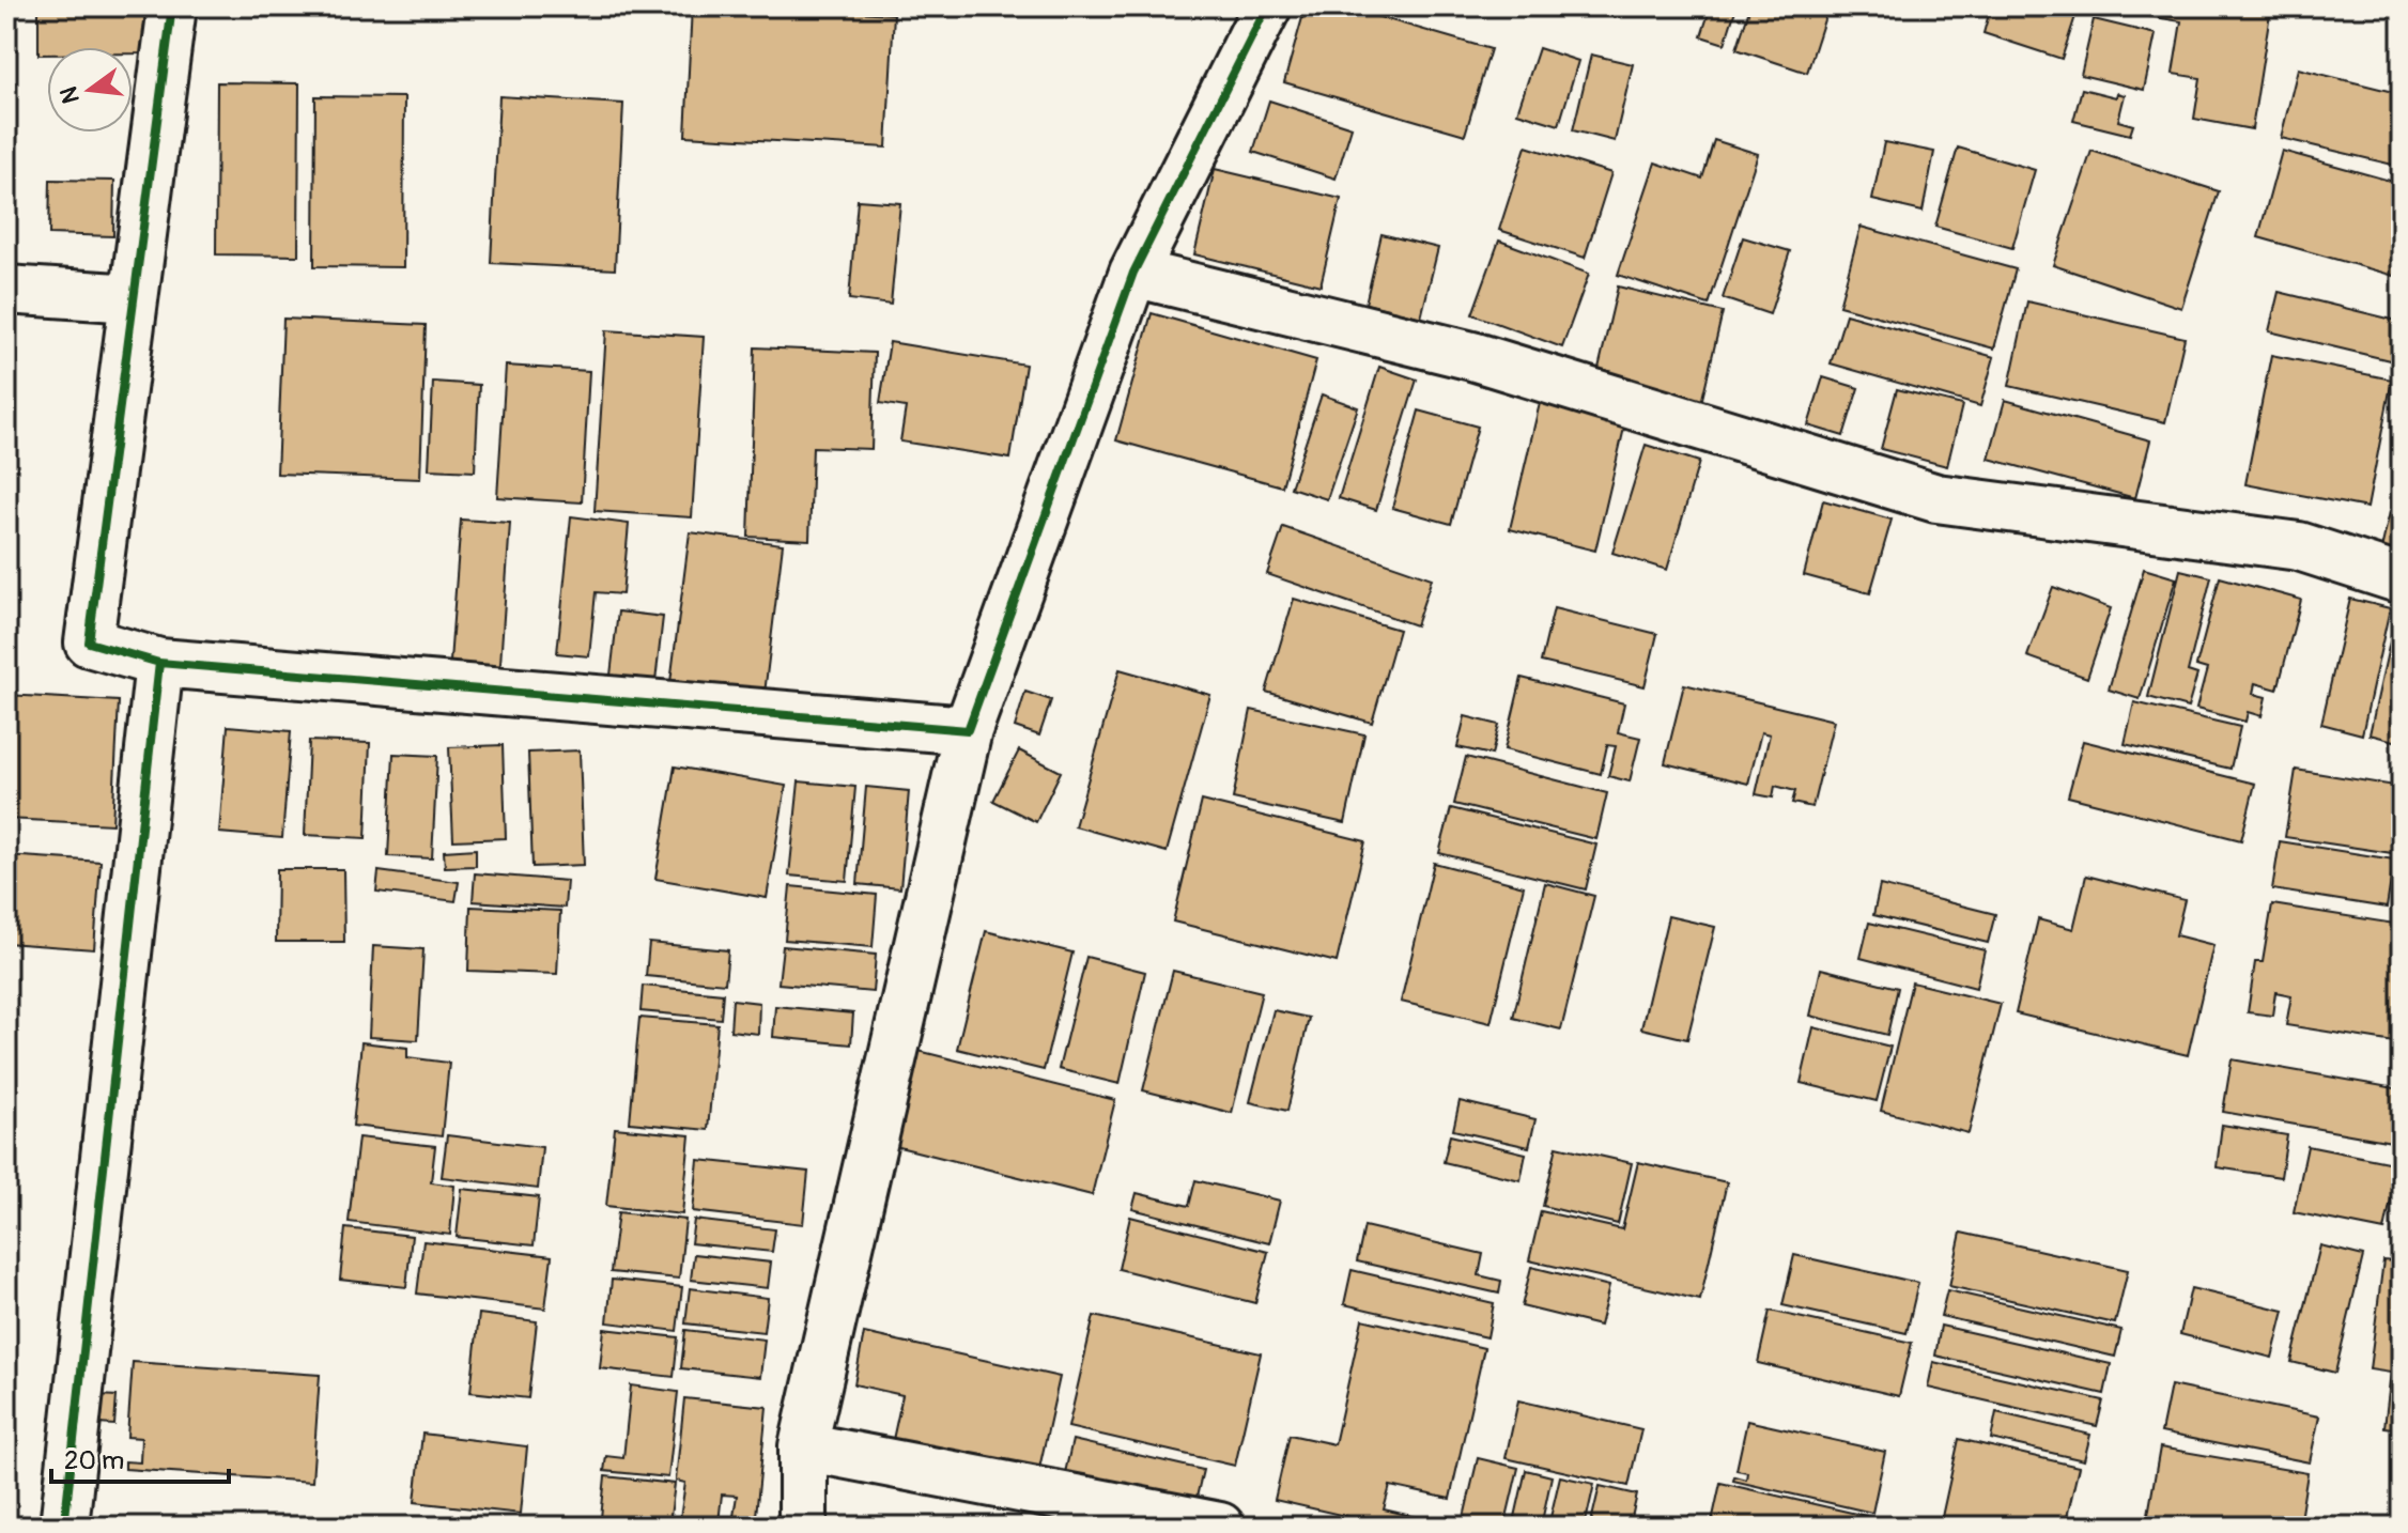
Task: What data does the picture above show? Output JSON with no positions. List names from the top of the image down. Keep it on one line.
{"scale_bar":"20 m","north":"left"}
